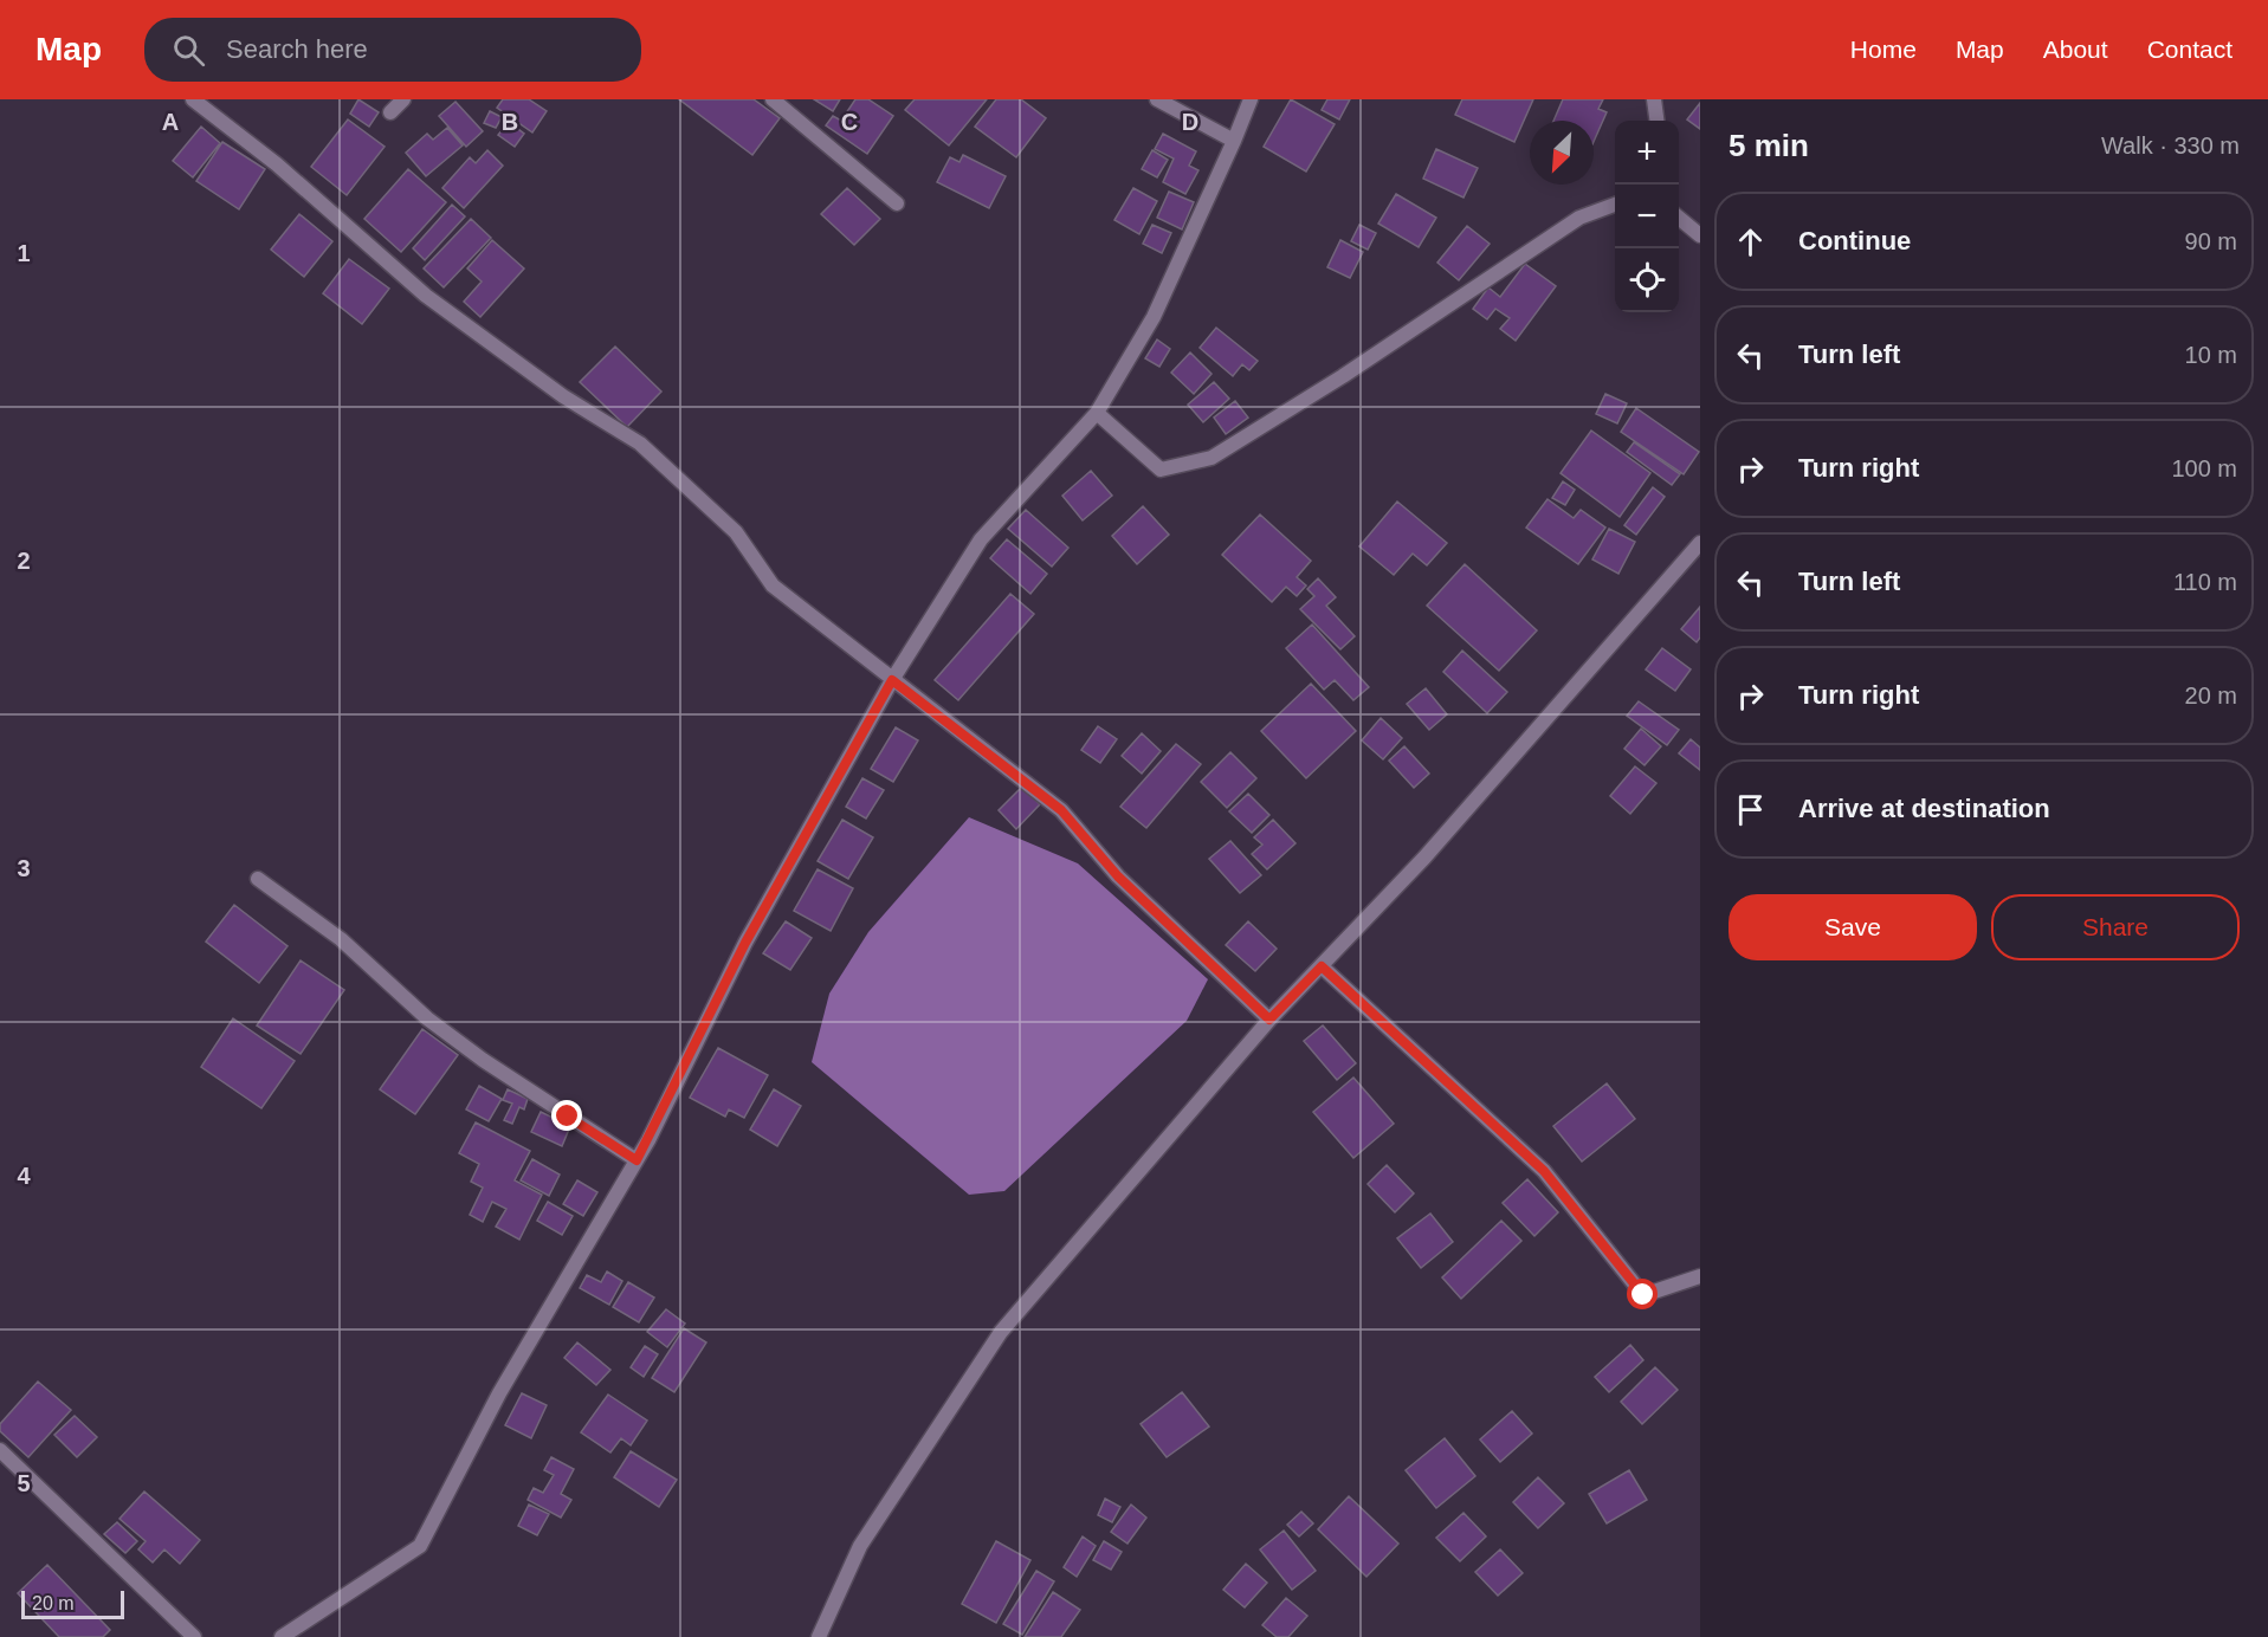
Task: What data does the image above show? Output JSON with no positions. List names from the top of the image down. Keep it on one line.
{"scale_bar":"20 m","north":"bottom left","page":{"header":"Map","search":"Search here","nav":["Home","Map","About","Contact"],"heading":["5 min","Walk · 330 m"],"map_buttons":["+","−"],"list":[["Continue","90 m"],["Turn left","10 m"],["Turn right","100 m"],["Turn left","110 m"],["Turn right","20 m"],"Arrive at destination"],"buttons":["Save","Share"],"scale":"20 m"},"grid":{"columns":["A","B","C","D"],"rows":["1","2","3","4","5"]}}
